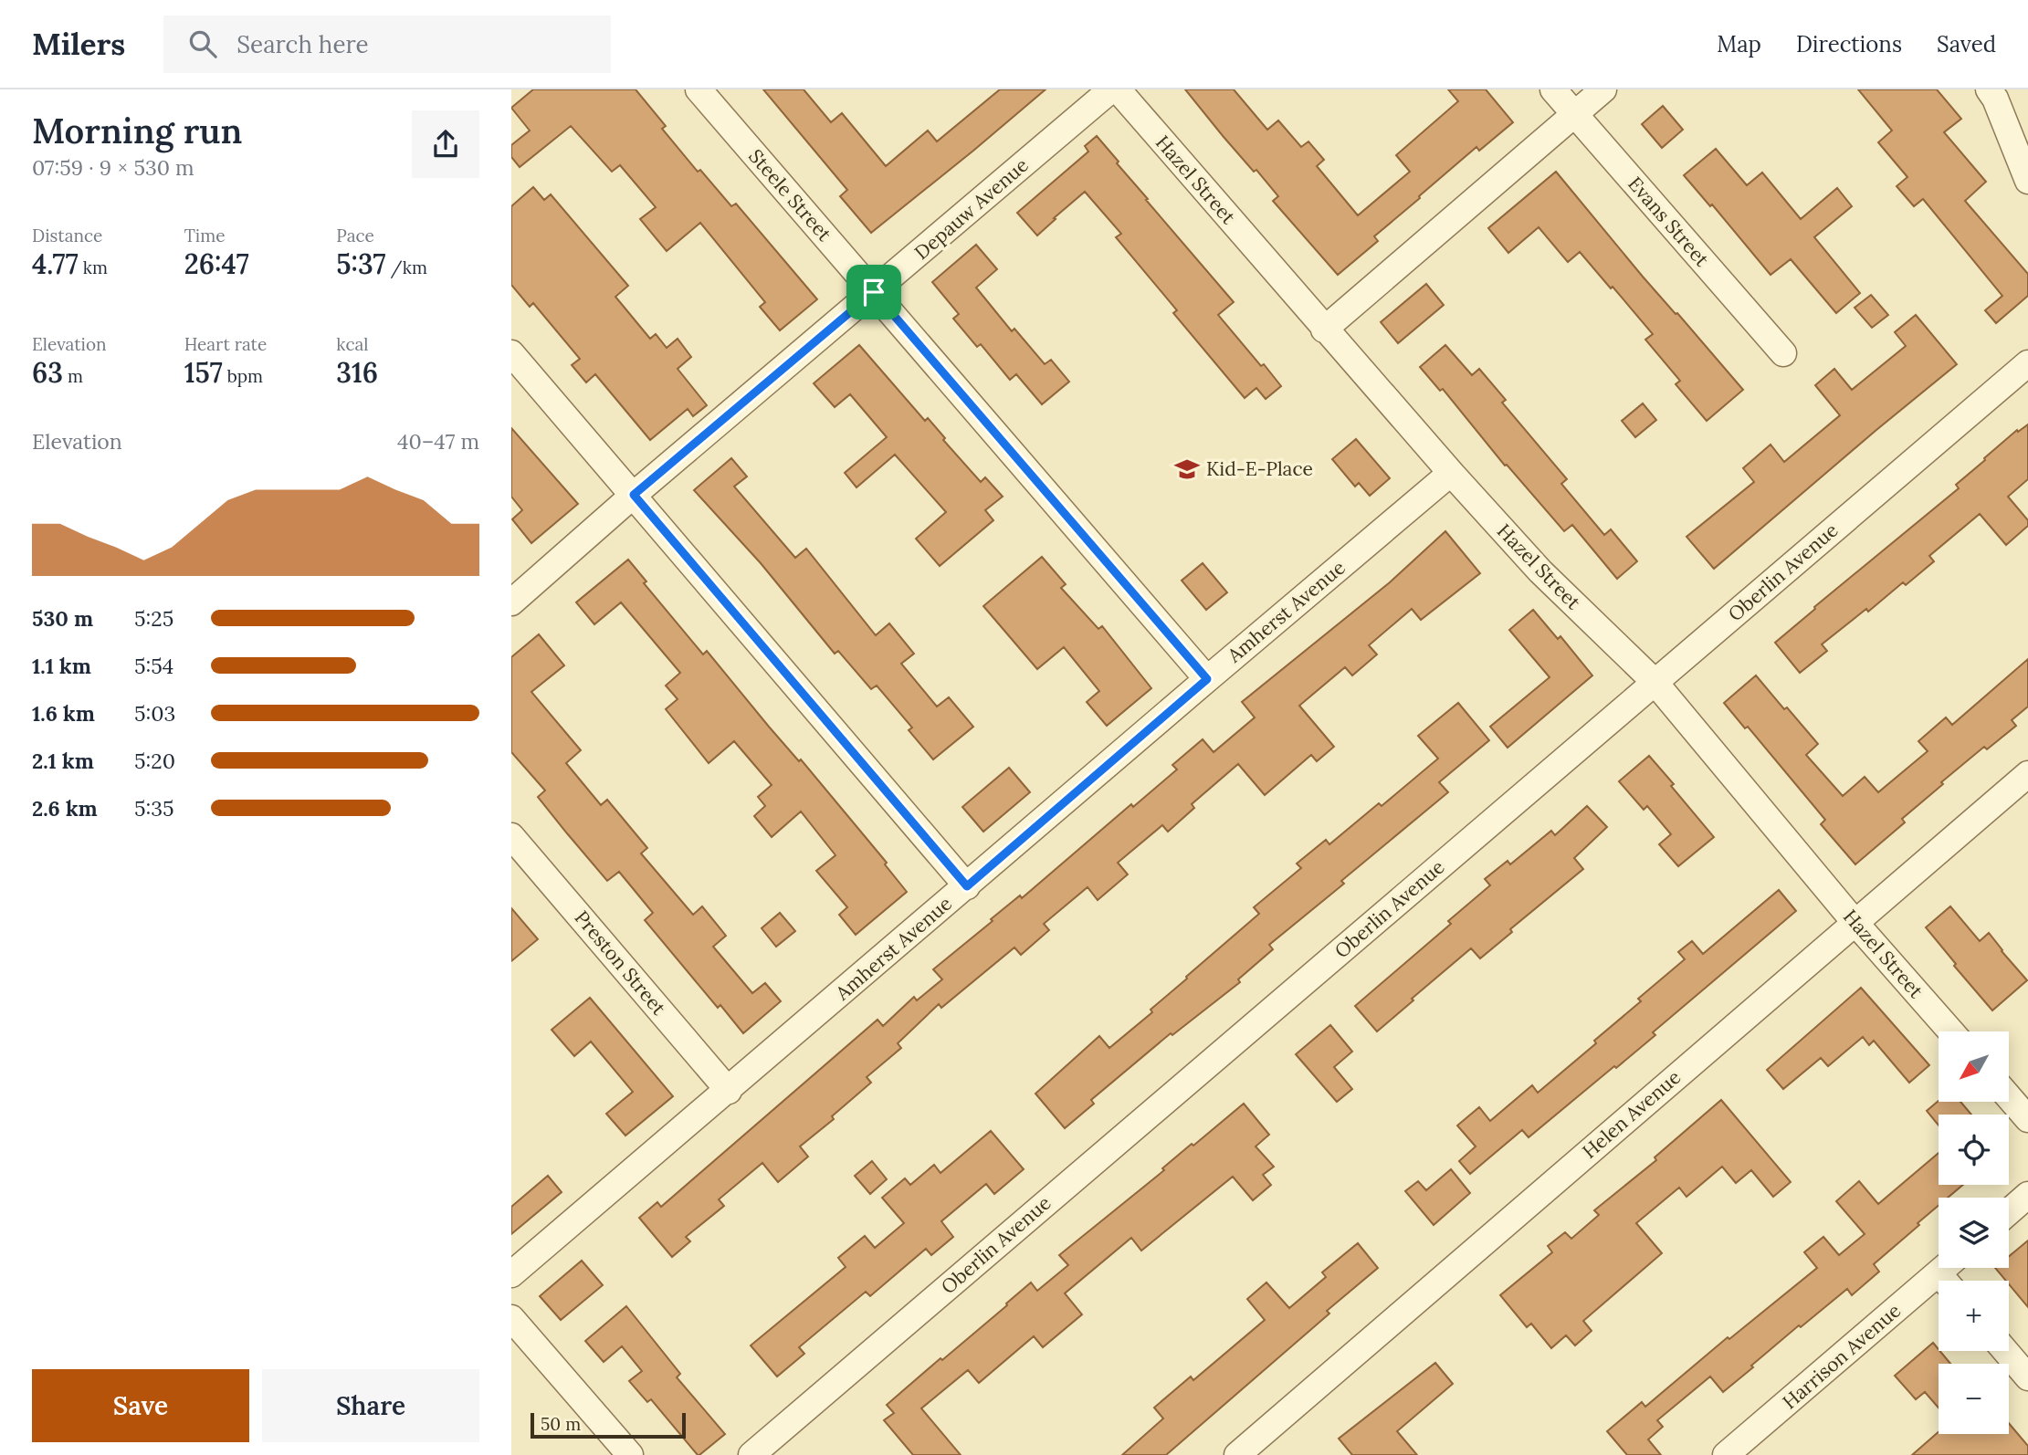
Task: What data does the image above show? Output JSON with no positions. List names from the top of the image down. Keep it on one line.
{"streets":{"street":["Hazel Street","Steele Street","Depauw Avenue","Evans Street","Oberlin Avenue","Amherst Avenue","Preston Street","Helen Avenue","Harrison Avenue"]},"crossings":[["Hazel Street","Oberlin Avenue"],["Hazel Street","Amherst Avenue"],["Hazel Street","Helen Avenue"],["Steele Street","Depauw Avenue"],["Steele Street","Amherst Avenue"],["Amherst Avenue","Preston Street"]],"places":{"school or university":["Kid-E-Place"]},"scale_bar":"50 m","north":"bottom left","page":{"header":"Milers","search":"Search here","nav":["Map","Directions","Saved"],"heading":["Morning run","07:59 · 9 × 530 m"],"stats":[["Distance","4.77 km"],["Time","26:47"],["Pace","5:37 /km"],["Elevation","63 m"],["Heart rate","157 bpm"],["kcal","316"]],"chart":["Elevation","40–47 m"],"list":[{"name":"530 m","note":"5:25"},{"name":"1.1 km","note":"5:54"},{"name":"1.6 km","note":"5:03"},{"name":"2.1 km","note":"5:20"},{"name":"2.6 km","note":"5:35"}],"map_buttons":["+","−"],"buttons":["Save","Share"],"scale":"50 m"}}
